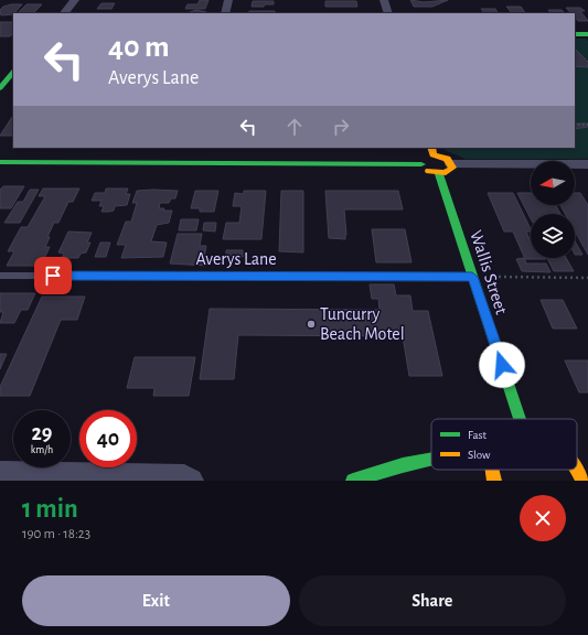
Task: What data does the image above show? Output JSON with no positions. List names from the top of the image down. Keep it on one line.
{"streets":{"street":["Wallis Street"],"lane":["Averys Lane"]},"crossings":[["Averys Lane","Wallis Street"]],"places":["Tuncurry Beach Motel"],"legend":["Fast","Slow"],"north":"left","page":{"turn":["40 m","Averys Lane"],"speed":"29 km/h","limit":"40","heading":["1 min","190 m · 18:23"],"buttons":["Exit","Share"]}}
